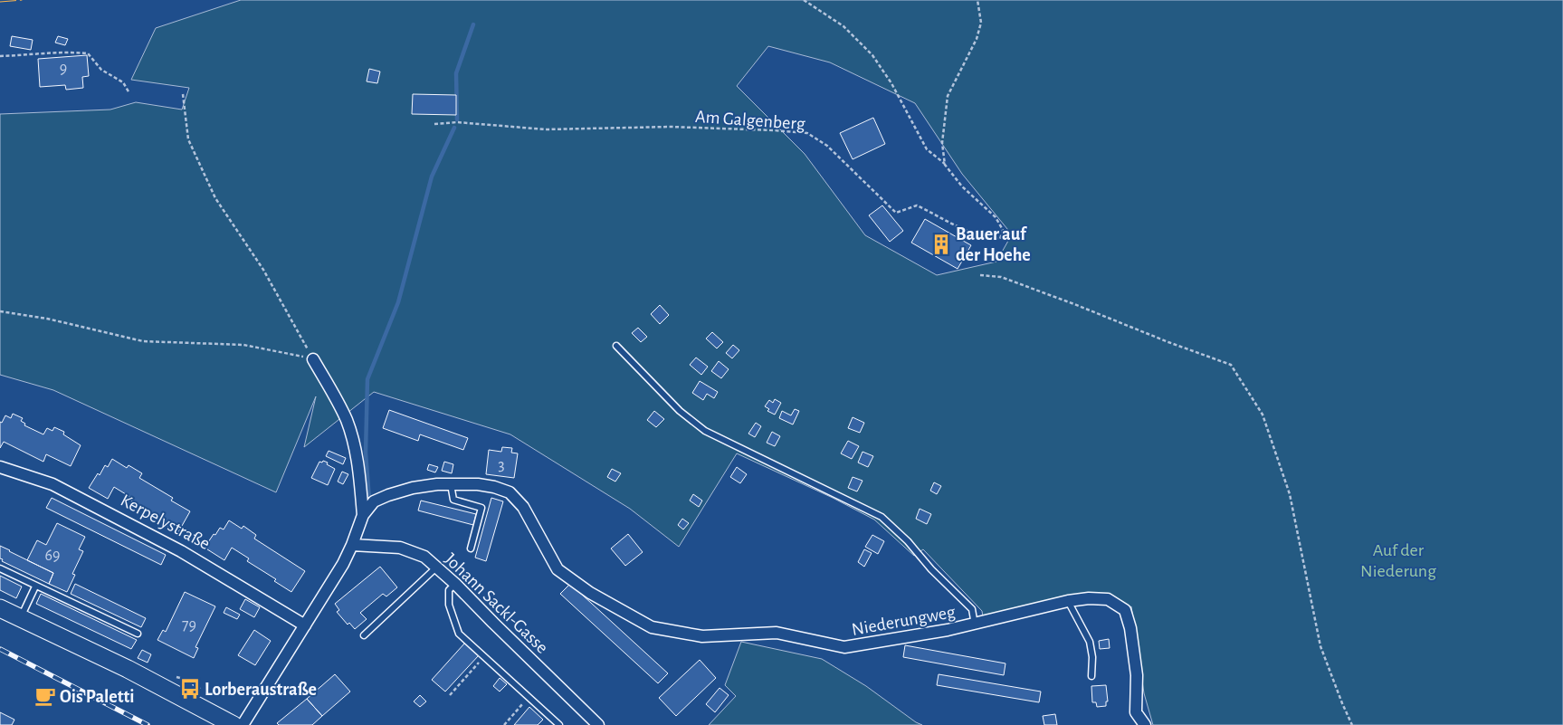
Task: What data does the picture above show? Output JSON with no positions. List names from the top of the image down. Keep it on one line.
{"streets":{"street":["Kerpelystraße","Johann Sackl-Gasse","Niederungweg"],"path":["Am Galgenberg"]},"crossings":[["Johann Sackl-Gasse","Niederungweg"]],"parks":["Auf der Niederung"],"places":{"building":["Bauer auf der Hoehe"],"bus stop":["Lorberaustraße"],"cafe":["Ois Paletti"]},"house_numbers":["9","3","69","79"]}
